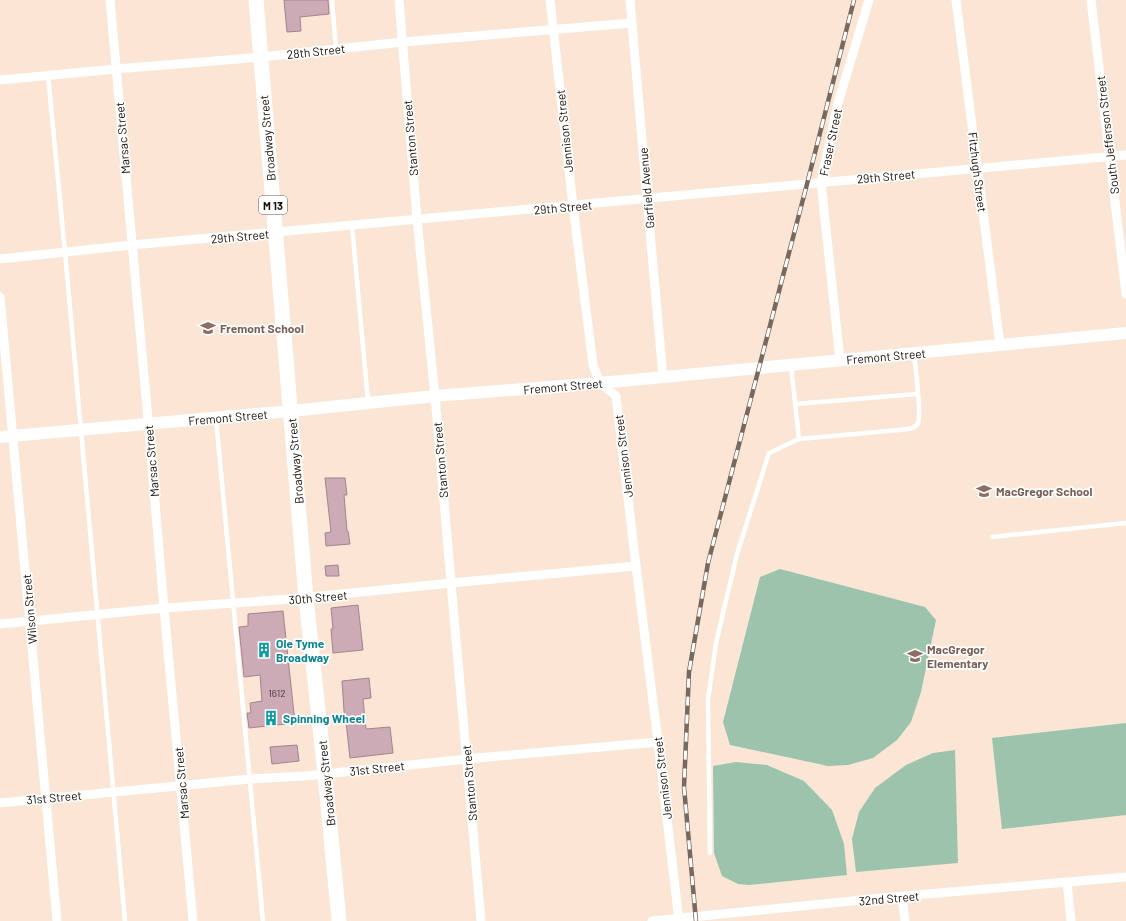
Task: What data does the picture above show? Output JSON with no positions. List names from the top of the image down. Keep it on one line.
{"streets":{"main road":["Broadway Street","M 13"],"street":["28th Street","Jennison Street","South Jefferson Street","Marsac Street","Stanton Street","Fraser Street","Fitzhugh Street","29th Street","Garfield Avenue","Fremont Street","30th Street","Wilson Street","31st Street","32nd Street"]},"crossings":[["28th Street","Jennison Street"],["28th Street","Marsac Street"],["28th Street","Broadway Street"],["28th Street","Stanton Street"],["28th Street","Garfield Avenue"],["Jennison Street","29th Street"],["Jennison Street","Fremont Street"],["Jennison Street","30th Street"],["Jennison Street","31st Street"],["Jennison Street","32nd Street"],["South Jefferson Street","29th Street"],["Marsac Street","29th Street"],["Marsac Street","Fremont Street"],["Marsac Street","30th Street"],["Marsac Street","31st Street"],["Broadway Street","29th Street"],["Broadway Street","Fremont Street"],["Broadway Street","30th Street"],["Broadway Street","31st Street"],["Stanton Street","29th Street"],["Stanton Street","Fremont Street"],["Stanton Street","30th Street"],["Stanton Street","31st Street"],["Fraser Street","29th Street"],["Fraser Street","Fremont Street"],["Fitzhugh Street","29th Street"],["Fitzhugh Street","Fremont Street"],["29th Street","Garfield Avenue"],["Garfield Avenue","Fremont Street"],["Fremont Street","Wilson Street"],["30th Street","Wilson Street"],["Wilson Street","31st Street"]],"places":{"school or university":["Fremont School","MacGregor School","MacGregor Elementary"],"building":["Ole Tyme Broadway","Spinning Wheel"]},"house_numbers":["1612"]}
